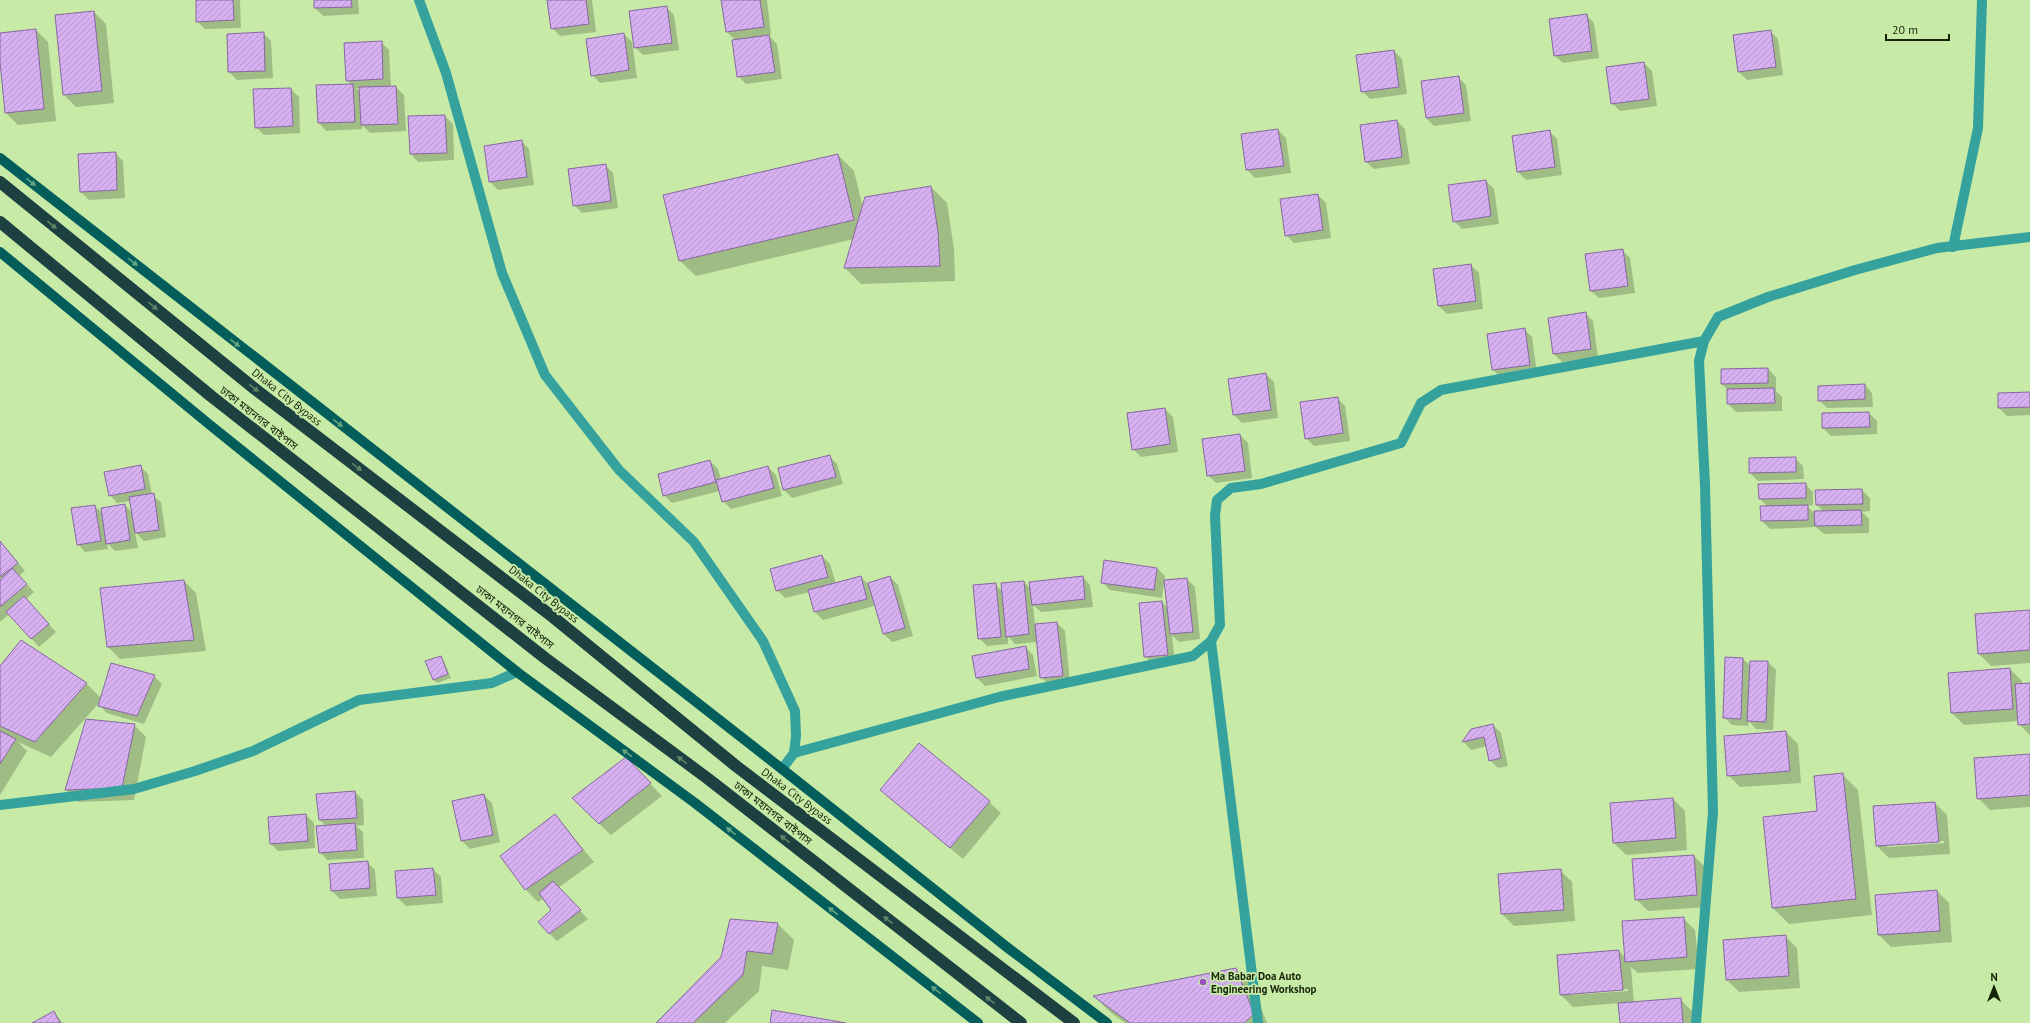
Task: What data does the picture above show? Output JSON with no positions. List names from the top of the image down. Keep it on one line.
{"streets":{"highway":["Dhaka City Bypass","ঢাকা মহানগর বাইপাস"]},"one_way":["Dhaka City Bypass","ঢাকা মহানগর বাইপাস"],"places":["Ma Babar Doa Auto Engineering Workshop"],"scale_bar":"20 m","north":"top"}
